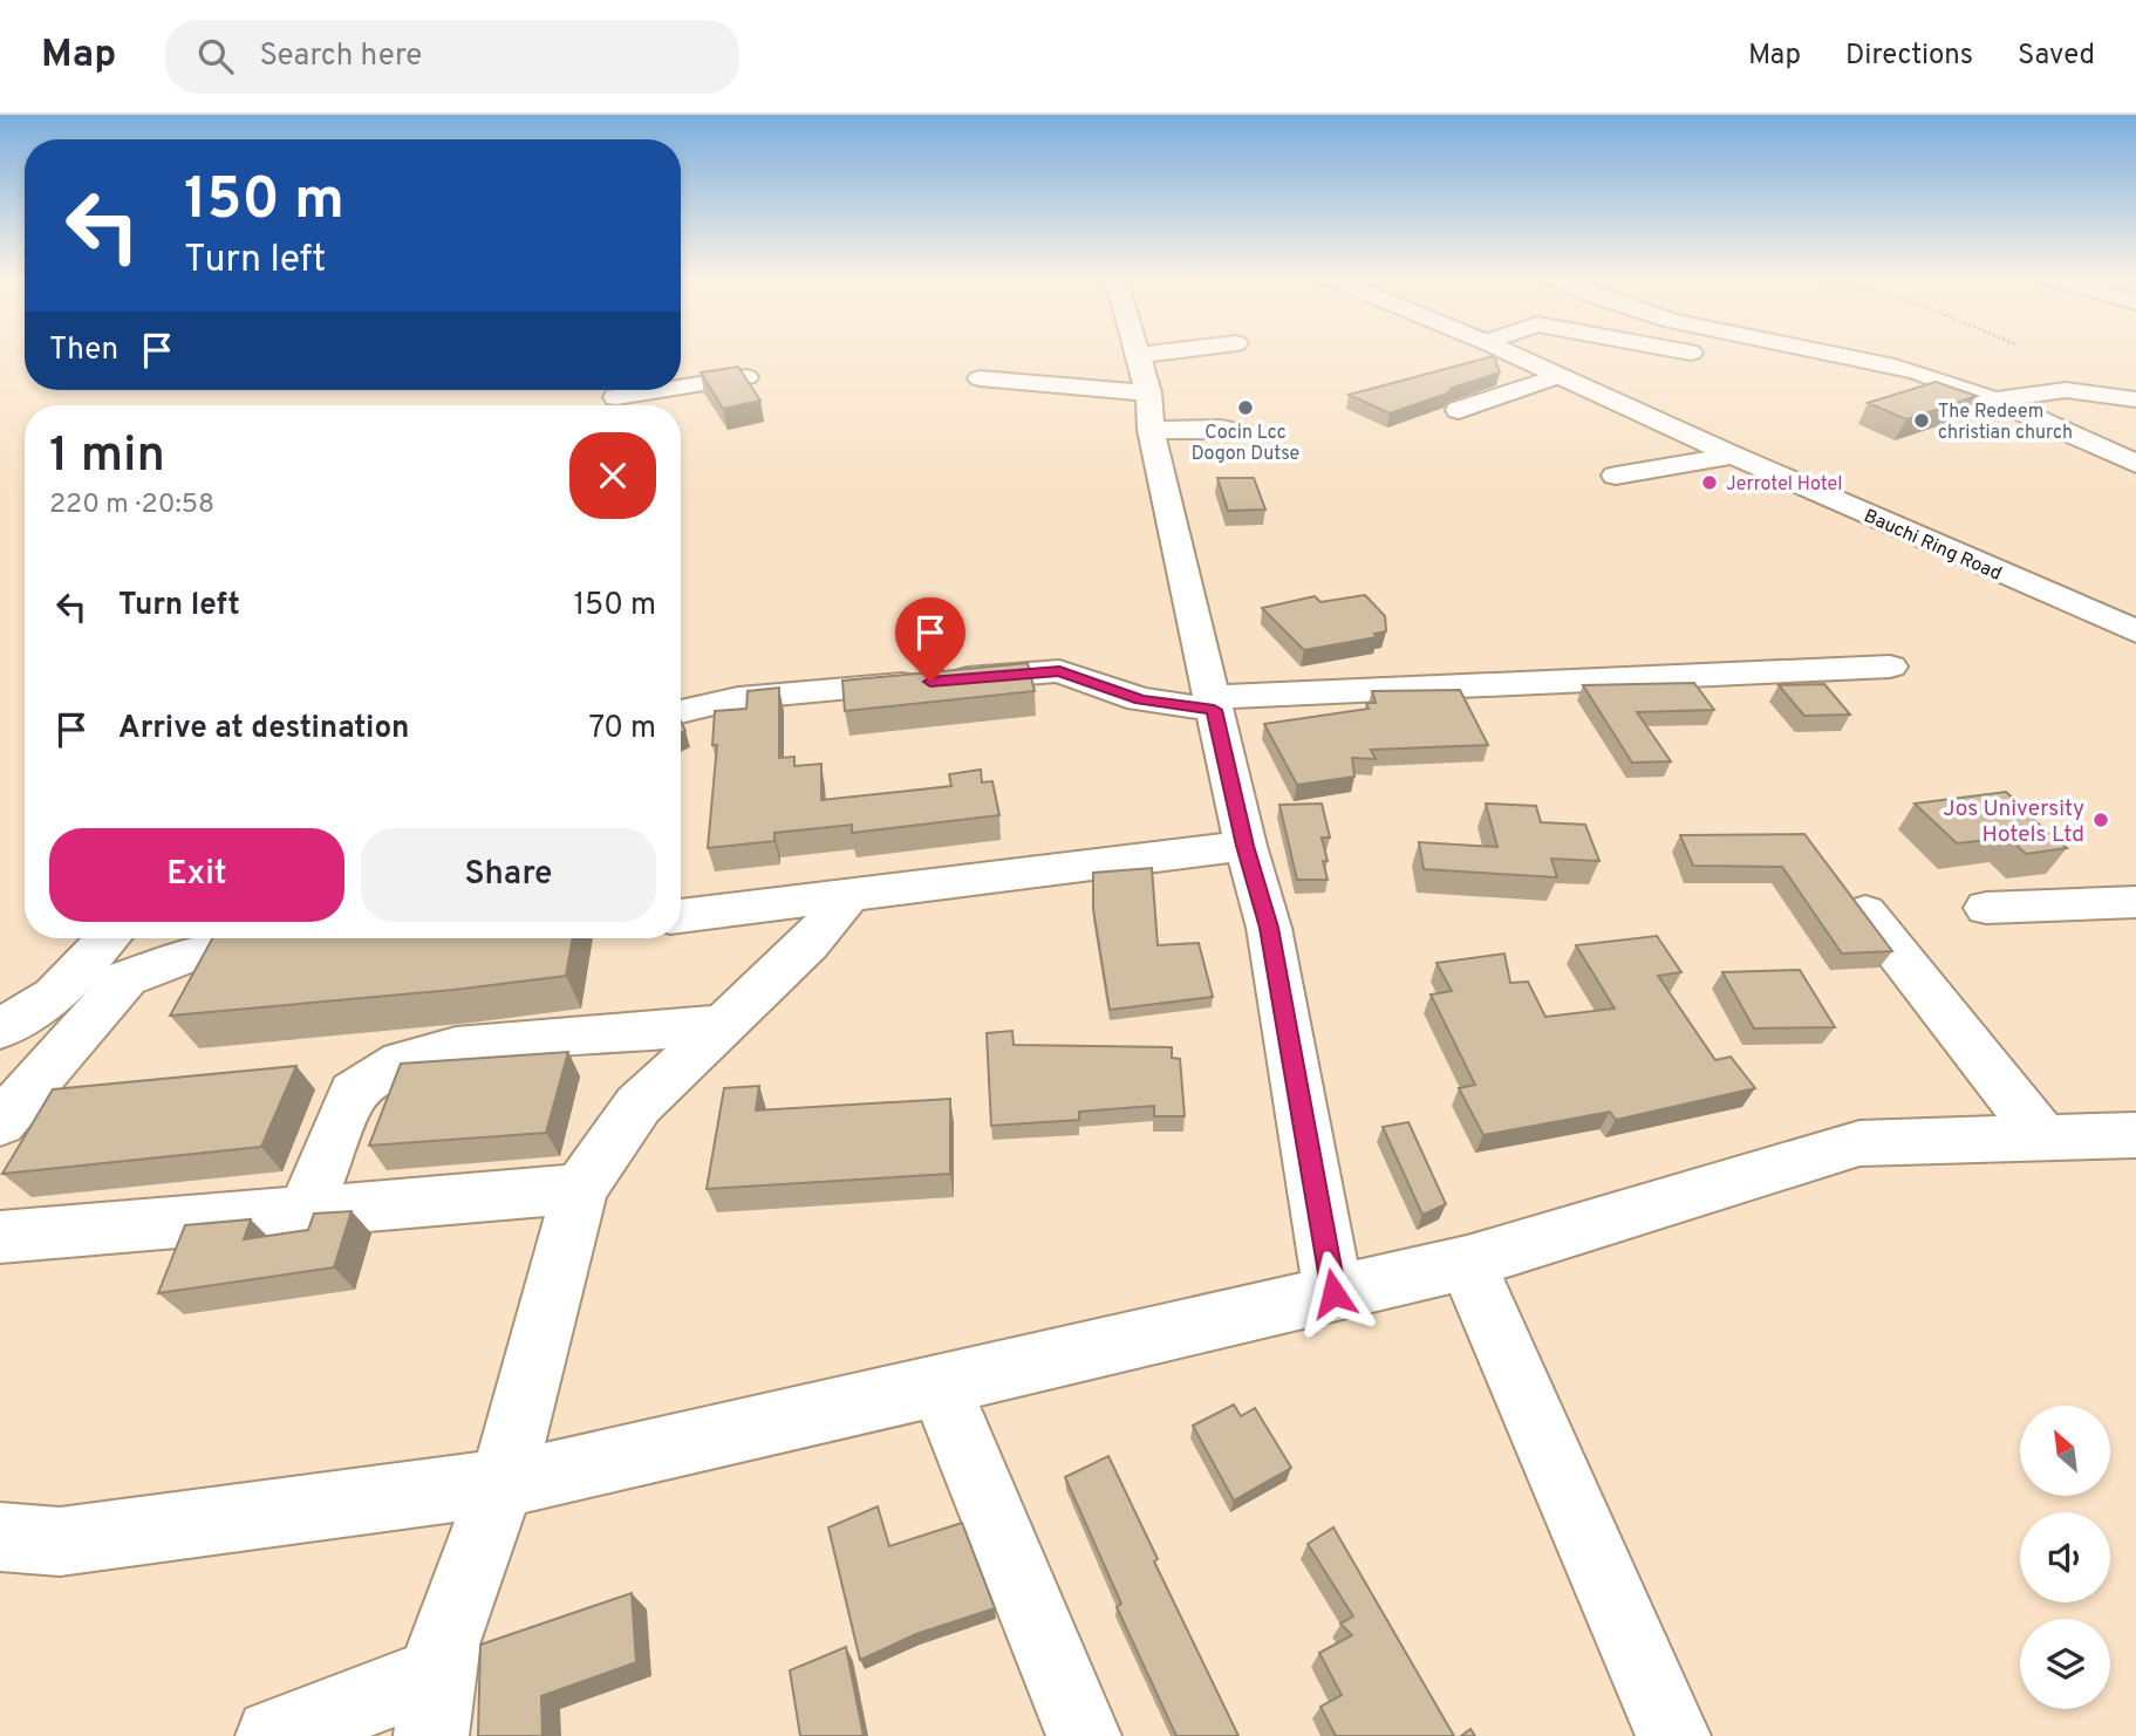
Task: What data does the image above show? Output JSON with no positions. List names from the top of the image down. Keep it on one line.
{"streets":{"street":["Bauchi Ring Road"]},"places":["Cocin Lcc Dogon Dutse","The Redeem christian church","Jerrotel Hotel","Jos University Hotels Ltd"],"north":"top left","page":{"header":"Map","search":"Search here","nav":["Map","Directions","Saved"],"turn":["150 m","Turn left"],"then":"Then","heading":["1 min","220 m · 20:58"],"list":[{"name":"Turn left","value":"150 m"},{"name":"Arrive at destination","value":"70 m"}],"buttons":["Exit","Share"]}}
